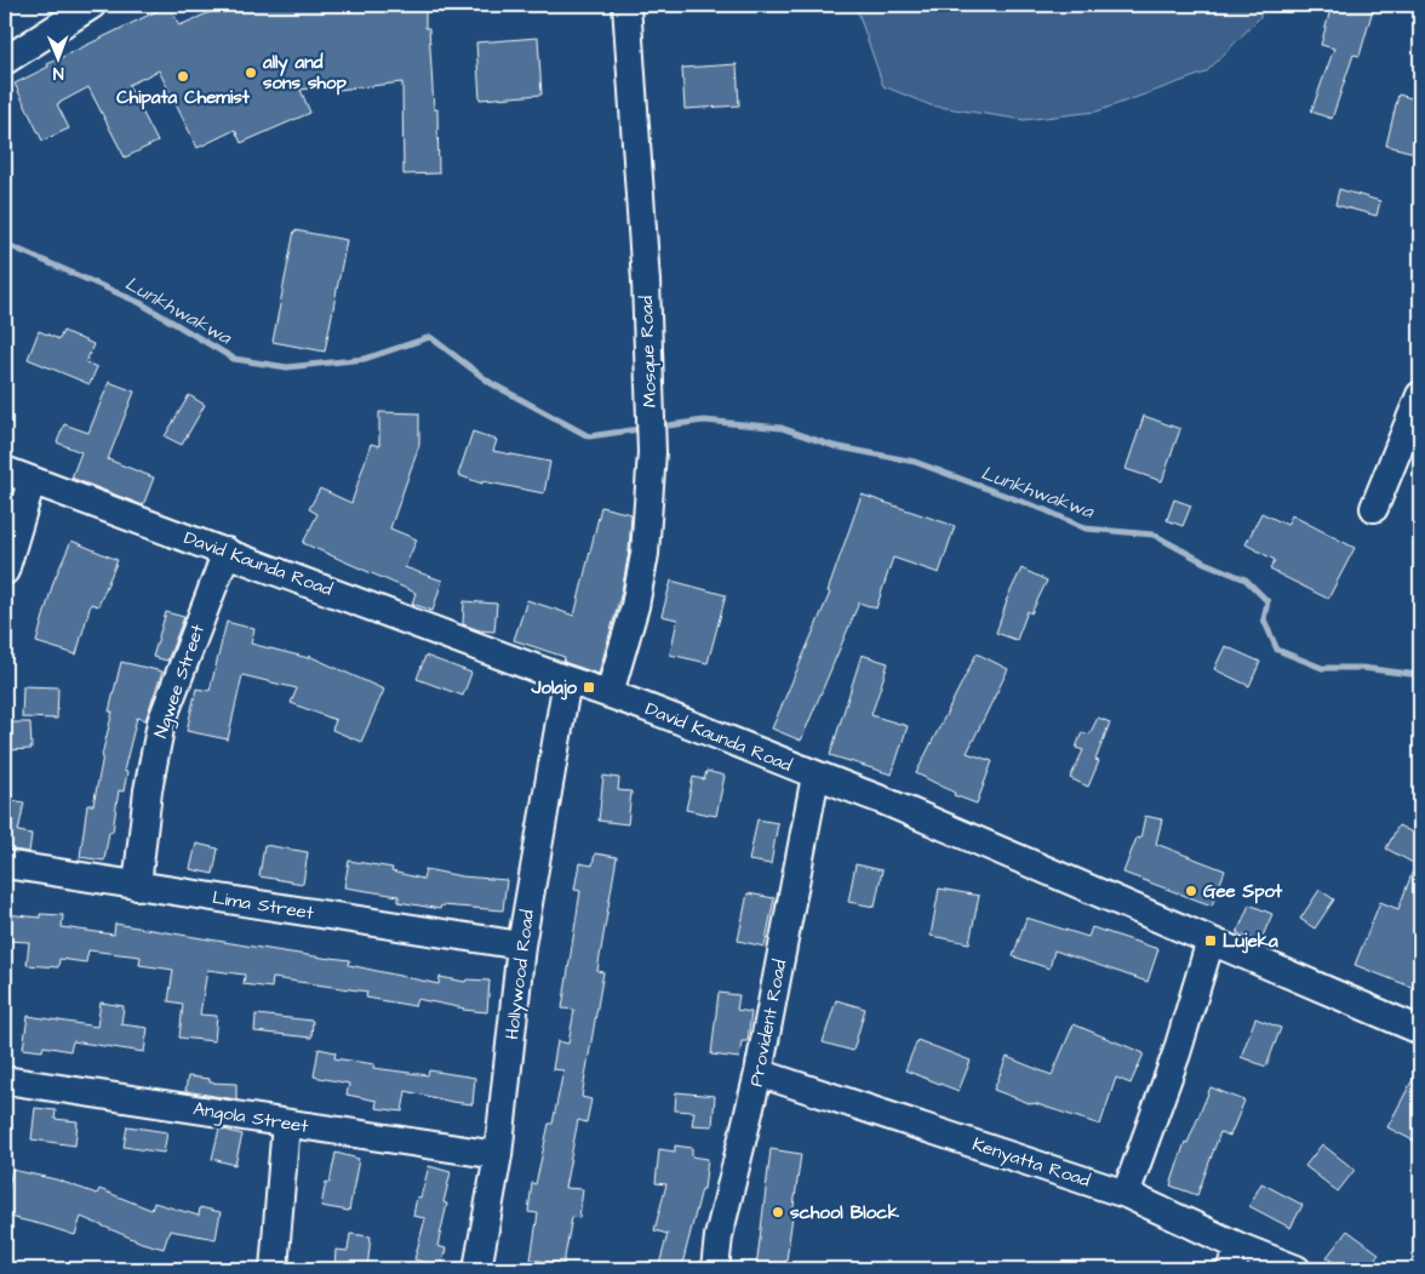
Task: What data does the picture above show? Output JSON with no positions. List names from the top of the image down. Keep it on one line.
{"streets":{"street":["Mosque Road","David Kaunda Road","Ngwee Street","Lima Street","Hollywood Road","Provident Road","Angola Street","Kenyatta Road"]},"crossings":[["Mosque Road","David Kaunda Road"],["David Kaunda Road","Ngwee Street"],["David Kaunda Road","Hollywood Road"],["David Kaunda Road","Provident Road"],["Ngwee Street","Lima Street"],["Lima Street","Hollywood Road"],["Hollywood Road","Angola Street"],["Provident Road","Kenyatta Road"]],"water":["Lunkhwakwa"],"places":{"other":["ally and sons shop","Chipata Chemist","Gee Spot","school Block"],"transit":["Jolajo","Lujeka"]},"north":"bottom"}
